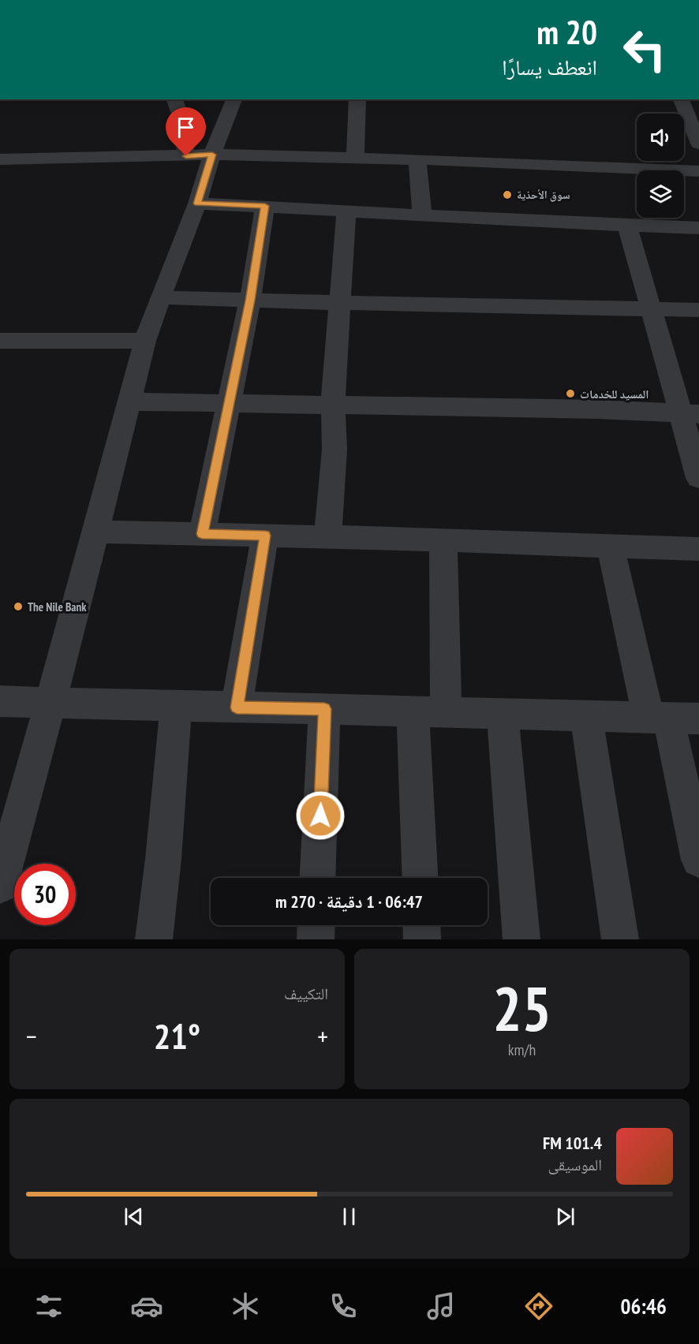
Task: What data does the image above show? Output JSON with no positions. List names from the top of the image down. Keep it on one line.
{"places":["سوق الأحذية","المسيد للخدمات","The Nile Bank"],"page":{"turn":["20 m","انعطف يسارًا"],"limit":"30","trip":"06:47 · 1 دقيقة · 270 m","tile":[["25","km/h"],"التكييف"],"heat":["−","21°","+"],"song":["101.4 FM","الموسيقى"],"tabs":"06:46"}}
